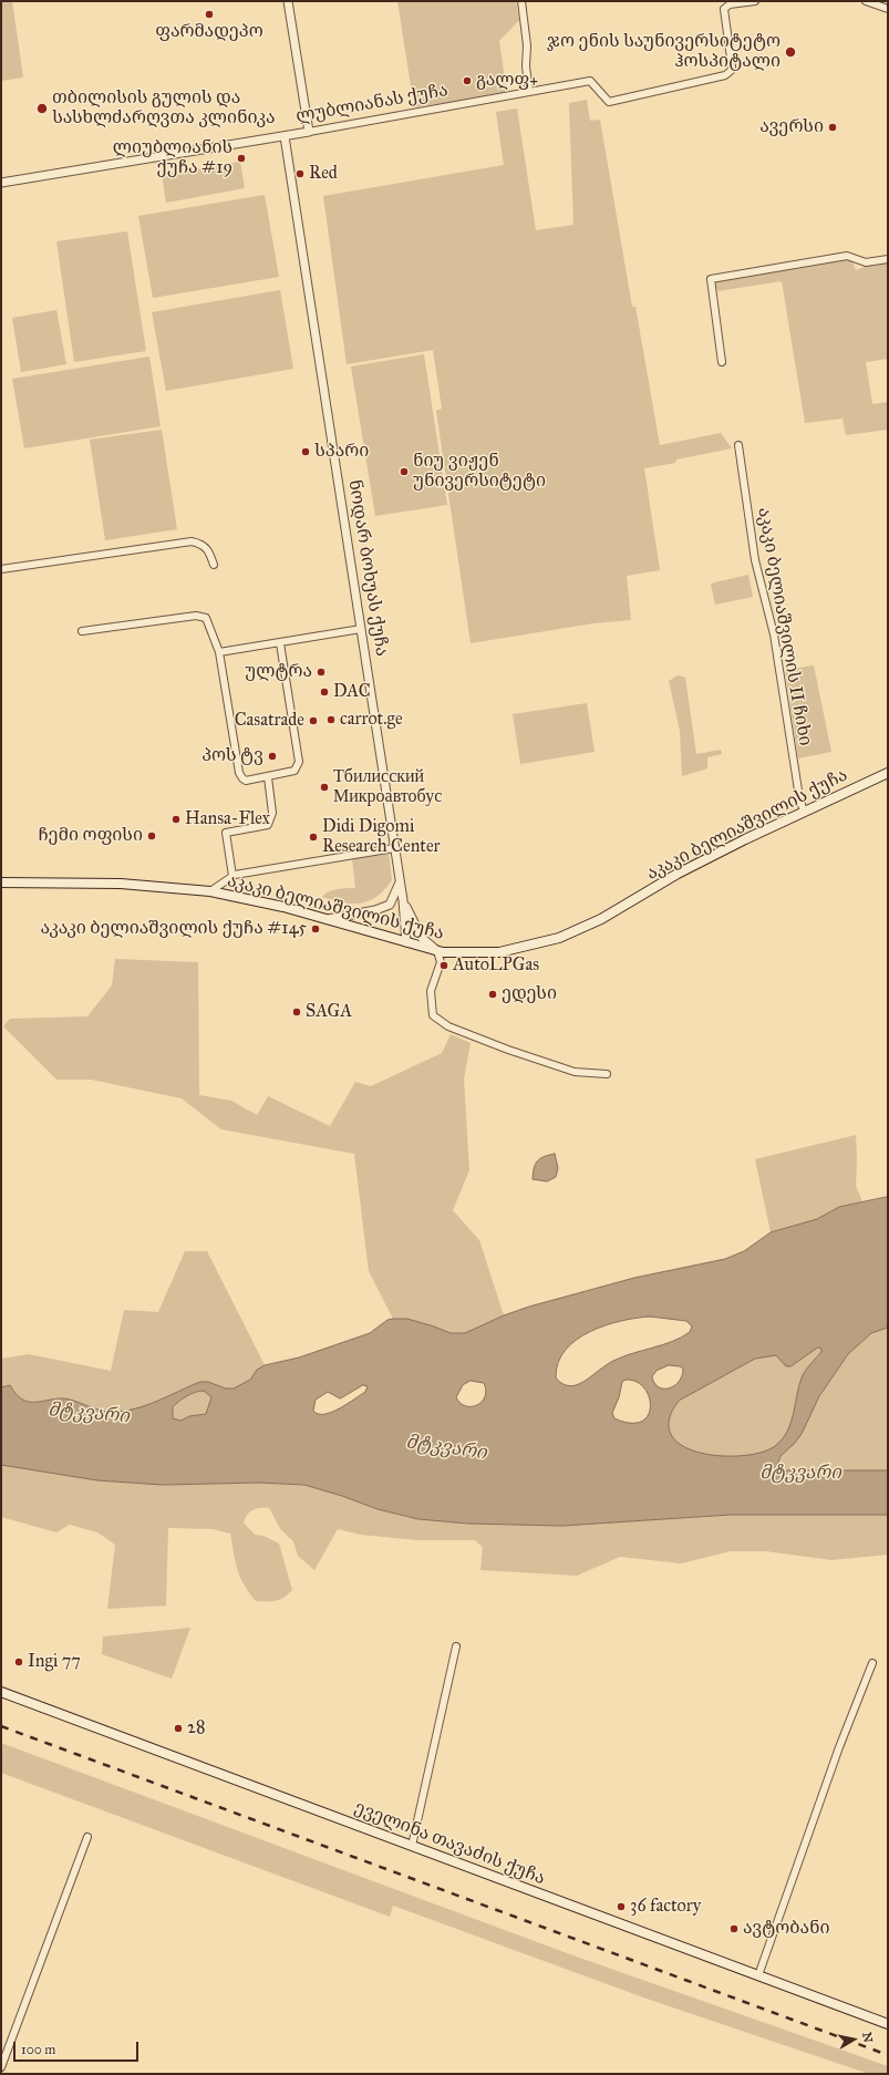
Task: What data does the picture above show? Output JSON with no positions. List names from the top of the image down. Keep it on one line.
{"streets":{"main road":["აკაკი ბელიაშვილის ქუჩა","ეველინა თავაძის ქუჩა"],"street":["ლუბლიანას ქუჩა","ნოდარ ბოხუას ქუჩა","აკაკი ბელიაშვილის II ჩიხი"]},"crossings":[["ლუბლიანას ქუჩა","ნოდარ ბოხუას ქუჩა"],["აკაკი ბელიაშვილის II ჩიხი","აკაკი ბელიაშვილის ქუჩა"]],"water":["მტკვარი"],"places":["ფარმადეპო","ჯო ენის საუნივერსიტეტო ჰოსპიტალი","გალფ+","თბილისის გულის და სასხლძარღვთა კლინიკა","ავერსი","ლიუბლიანის ქუჩა #19","Red","სპარი","ნიუ ვიჟენ უნივერსიტეტი","ულტრა","DAC","carrot.ge","Casatrade","პოს ტვ","Тбилисский Микроавтобус","Hansa-Flex","ჩემი ოფისი","Didi Digomi Research Center","აკაკი ბელიაშვილის ქუჩა #145","AutoLPGas","ედესი","SAGA","Ingi 77","28","36 factory","ავტობანი"],"scale_bar":"100 m","north":"right"}
